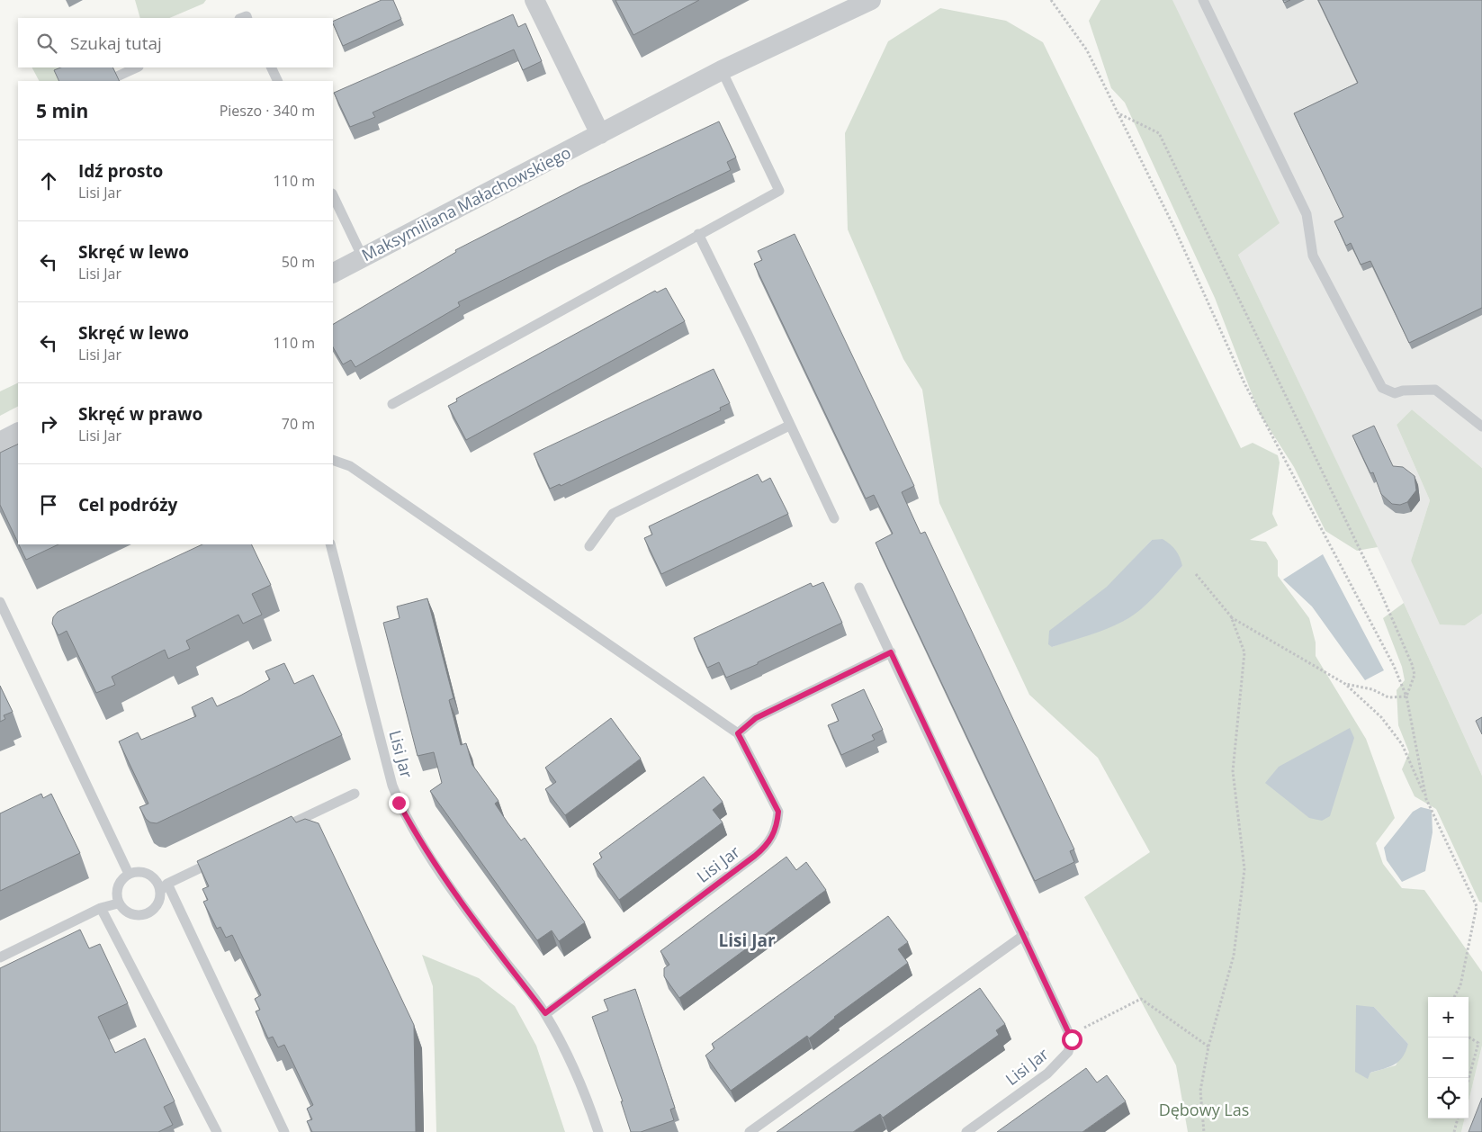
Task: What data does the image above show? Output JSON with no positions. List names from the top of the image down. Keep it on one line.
{"streets":{"street":["Maksymiliana Małachowskiego"],"lane":["Lisi Jar"]},"districts":["Lisi Jar"],"parks":["Dębowy Las"],"page":{"search":"Szukaj tutaj","heading":["5 min","Pieszo · 340 m"],"list":[["Idź prosto","Lisi Jar","110 m"],["Skręć w lewo","Lisi Jar","50 m"],["Skręć w lewo","Lisi Jar","110 m"],["Skręć w prawo","Lisi Jar","70 m"],"Cel podróży"],"map_buttons":["+","−"]}}
